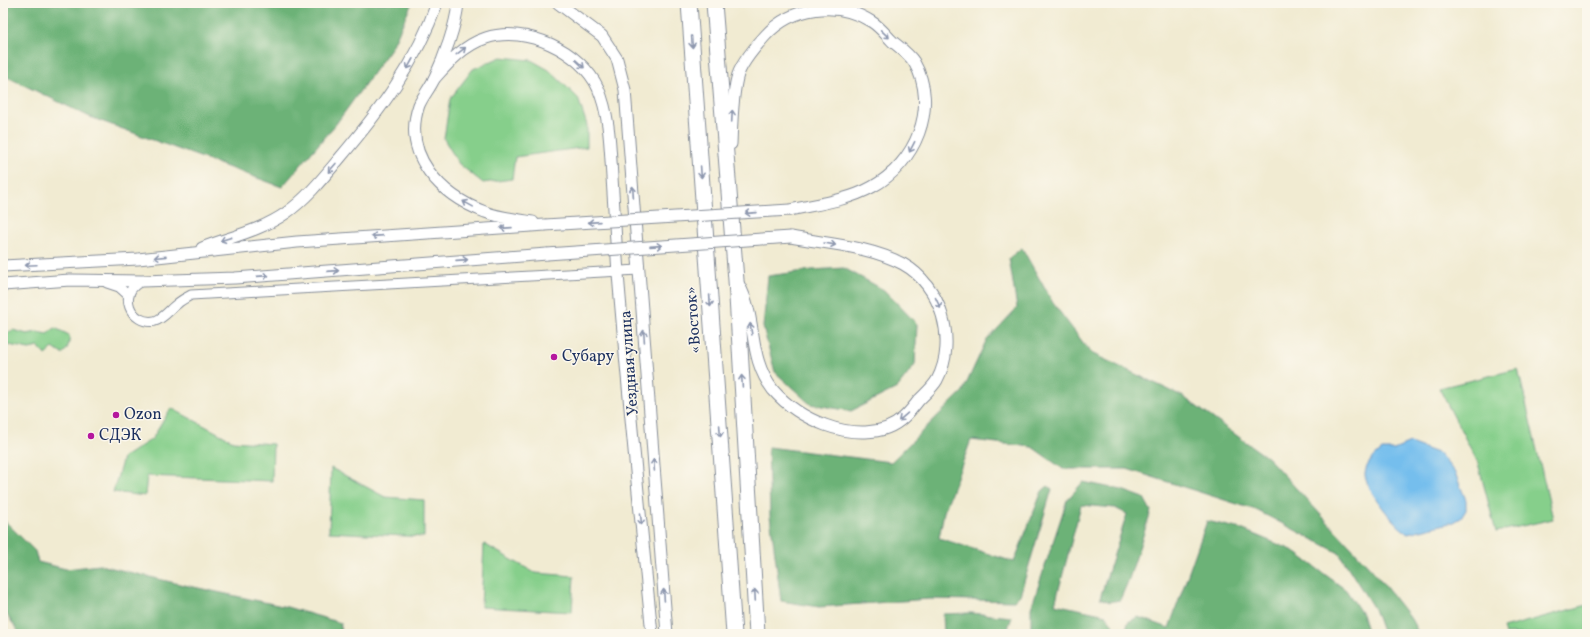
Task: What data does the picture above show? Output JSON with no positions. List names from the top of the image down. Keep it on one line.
{"streets":{"highway":["«Восток»"],"street":["Уездная улица"]},"places":["Субару","Ozon","СДЭК"]}
